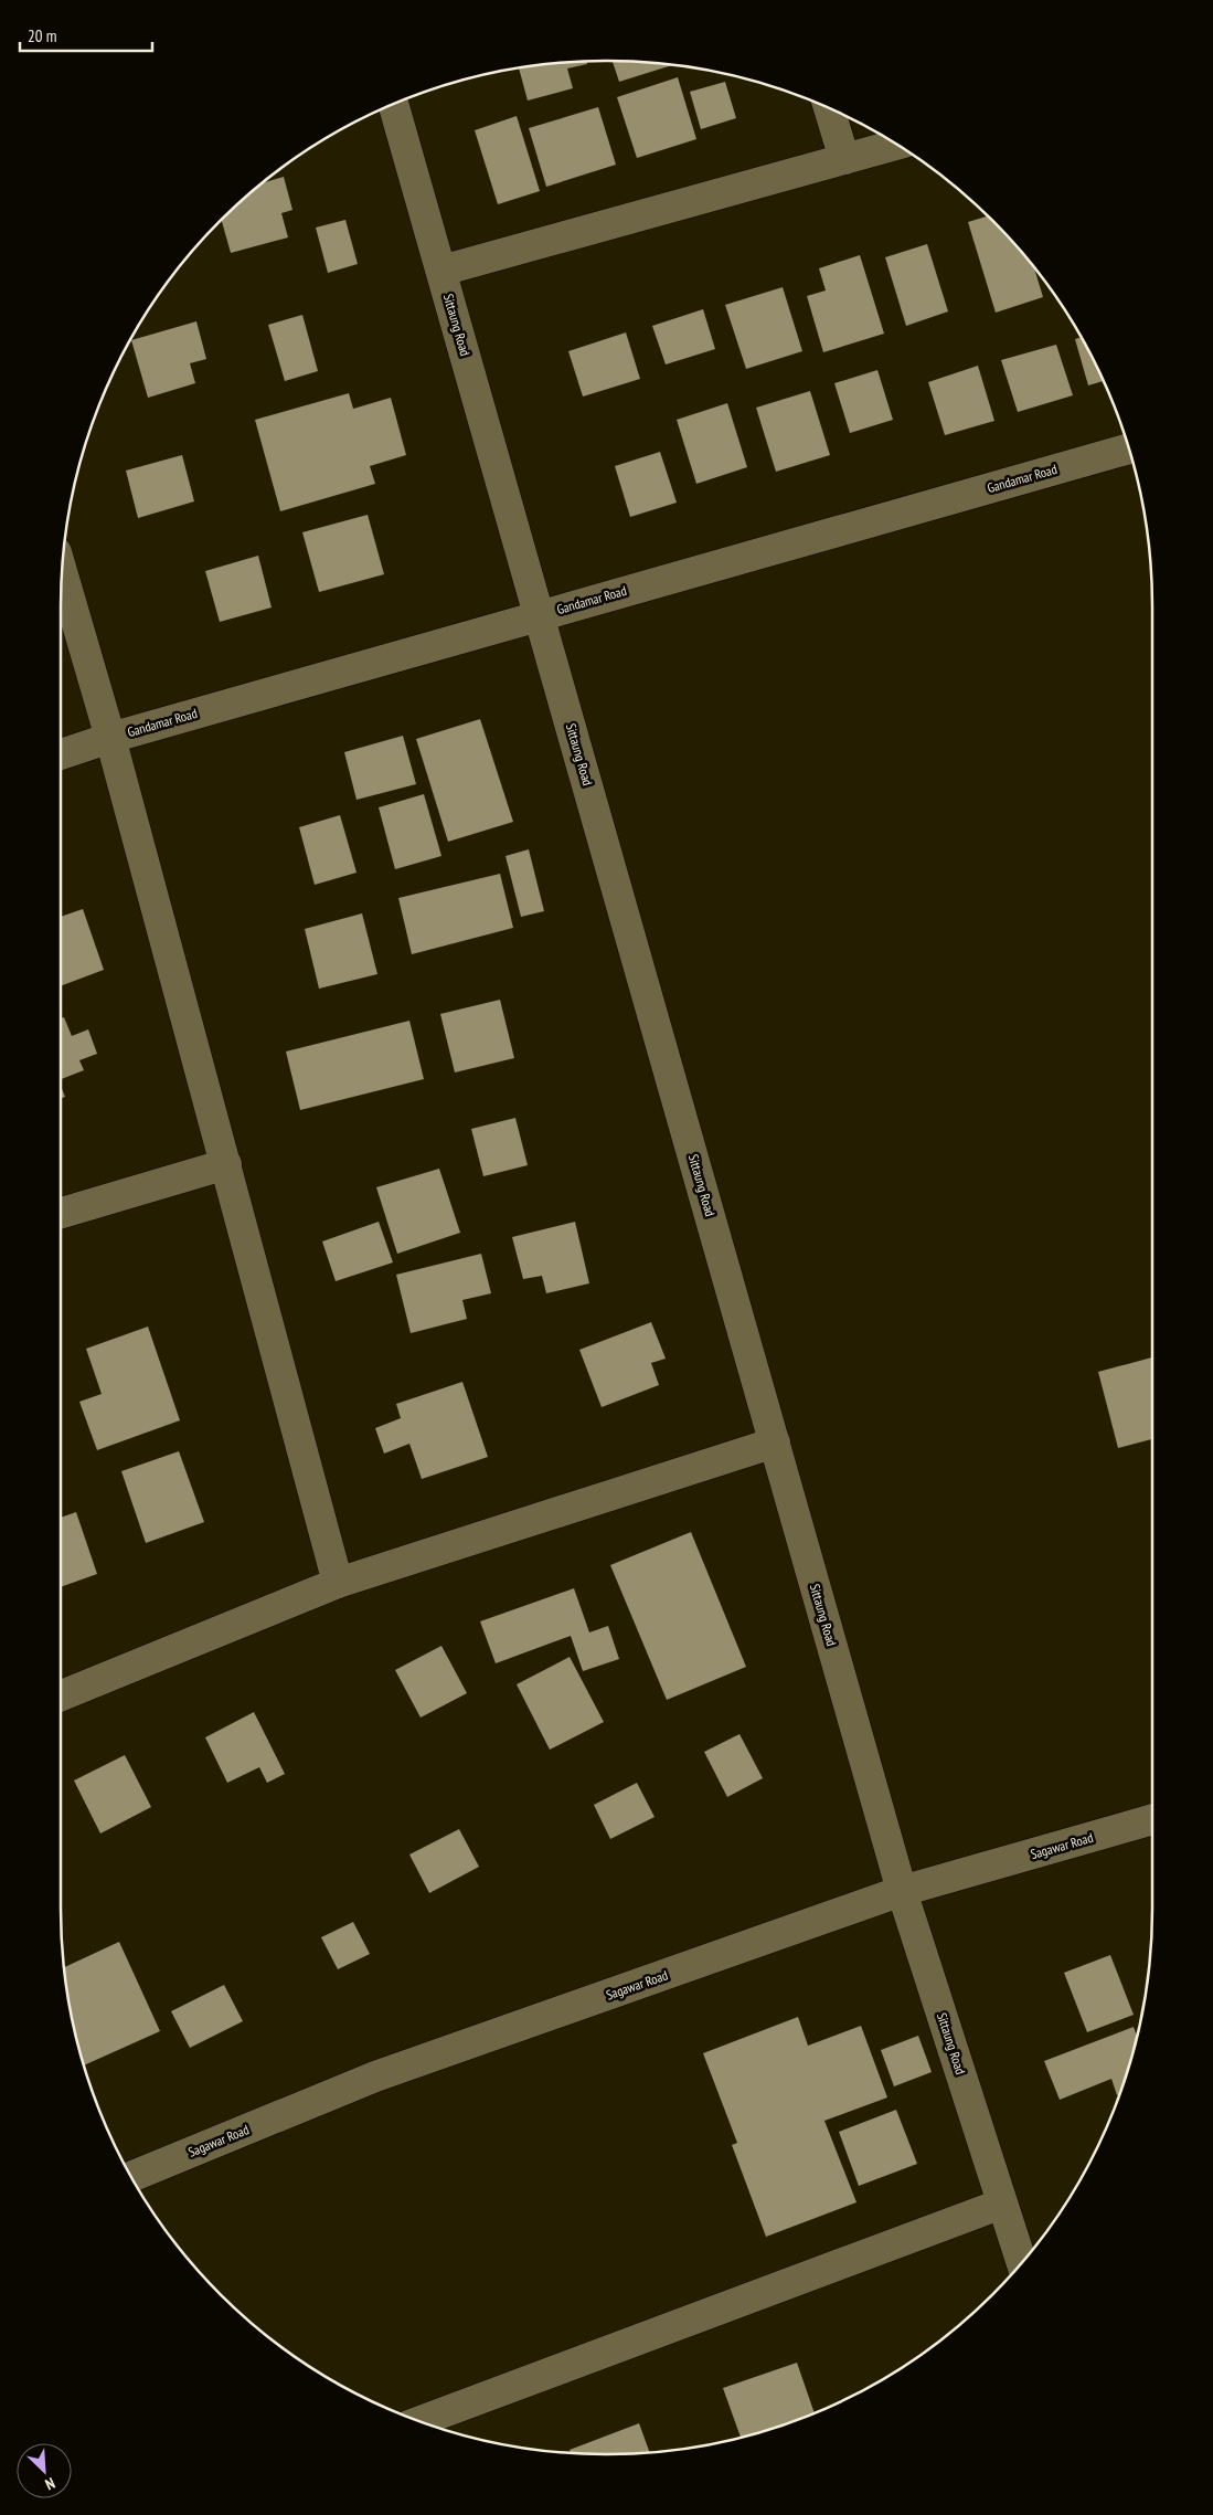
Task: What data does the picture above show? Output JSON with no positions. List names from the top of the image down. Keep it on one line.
{"streets":{"street":["Sittaung Road","Gandamar Road","Sagawar Road"]},"crossings":[["Sittaung Road","Gandamar Road"],["Sittaung Road","Sagawar Road"]],"scale_bar":"20 m","north":"bottom right"}
